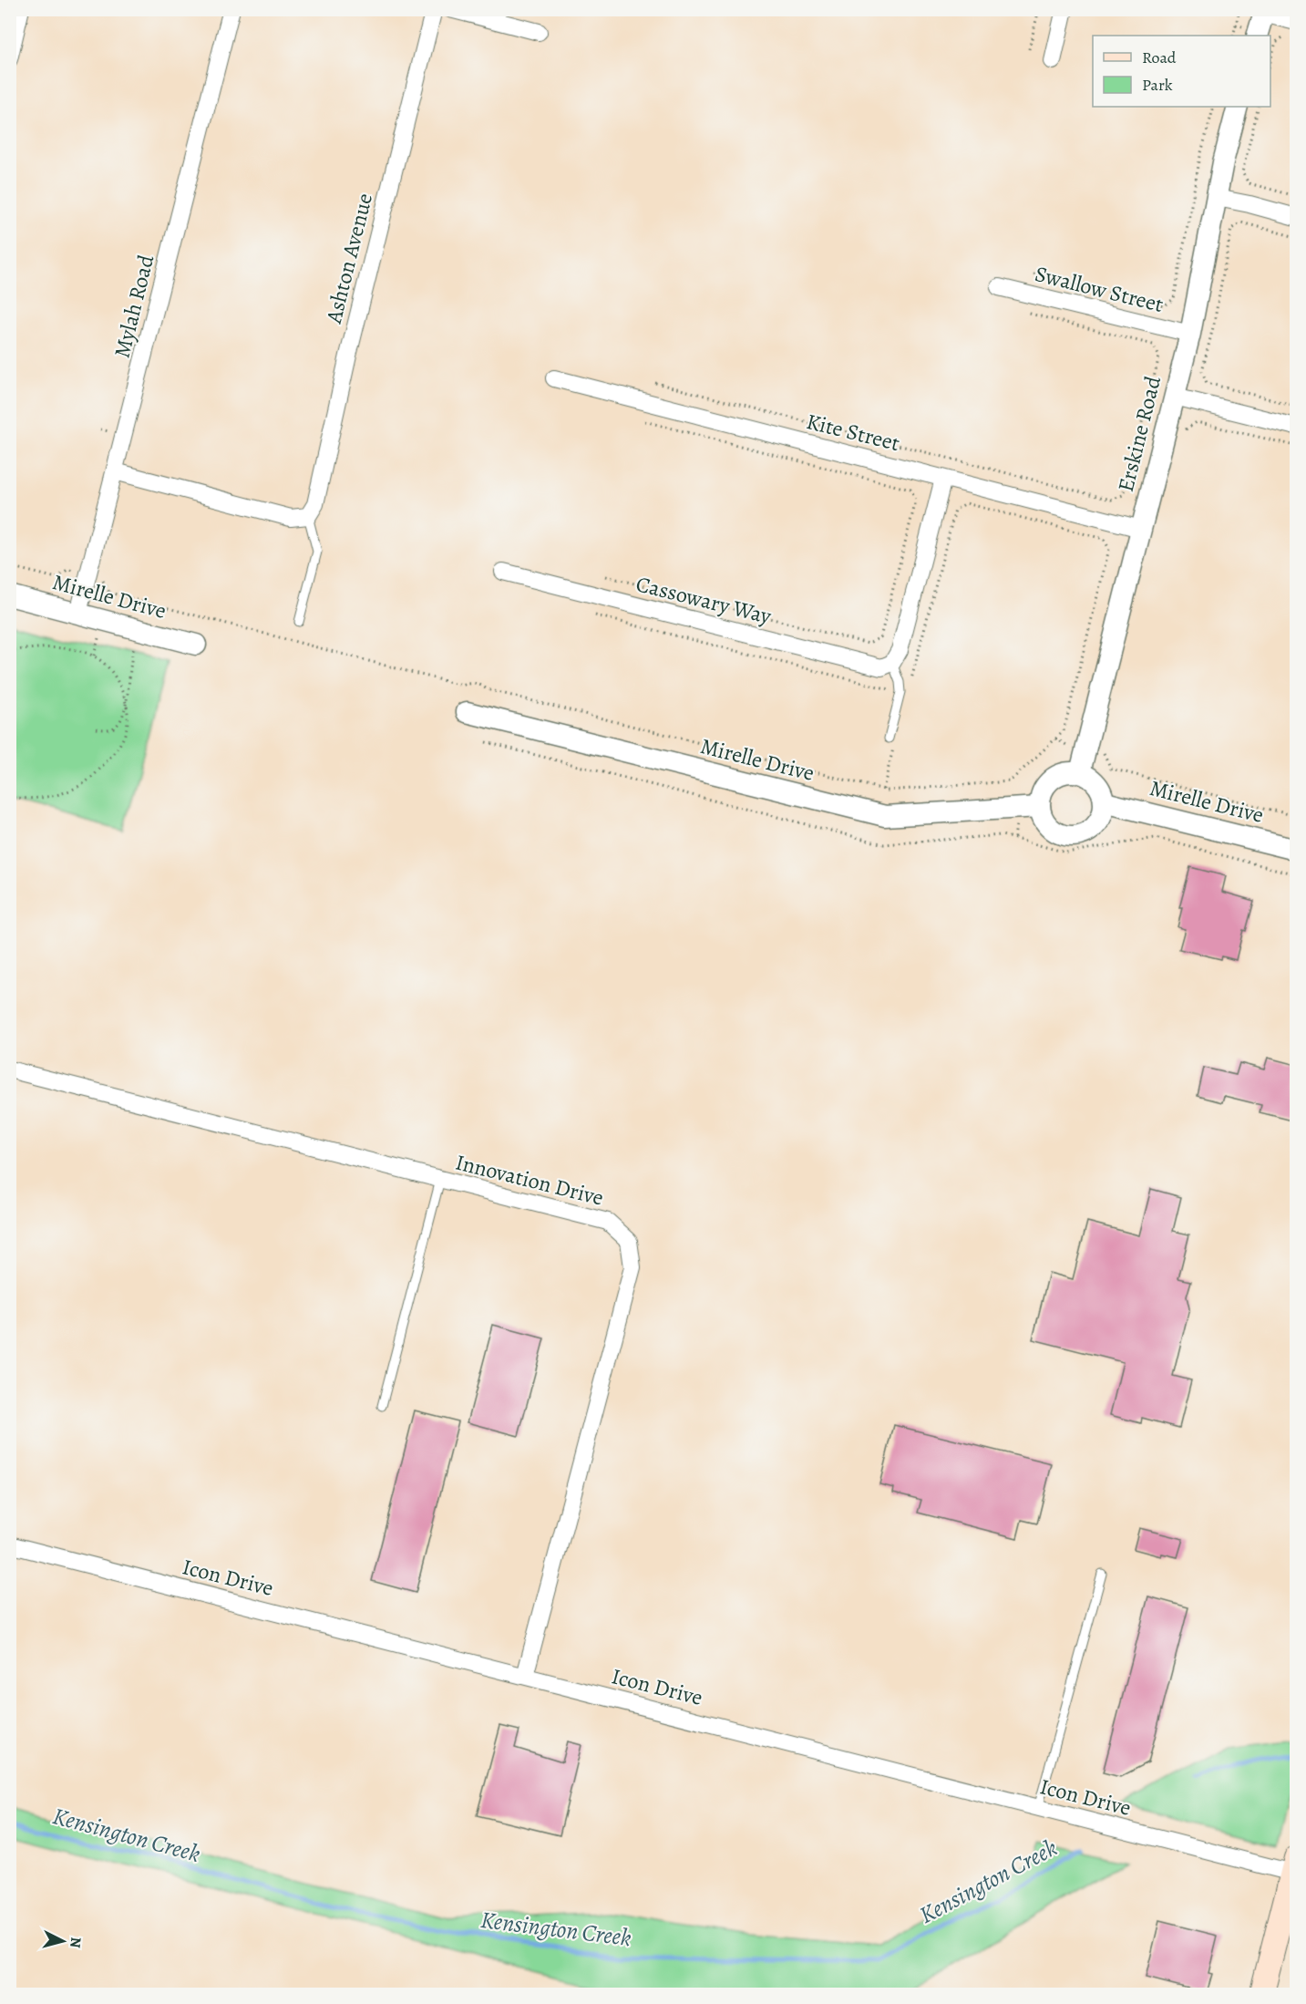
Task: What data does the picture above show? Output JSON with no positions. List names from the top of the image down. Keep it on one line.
{"streets":{"street":["Ashton Avenue","Swallow Street","Mylah Road","Kite Street","Erskine Road","Mirelle Drive","Cassowary Way","Innovation Drive","Icon Drive"]},"crossings":[["Swallow Street","Erskine Road"],["Mylah Road","Mirelle Drive"],["Kite Street","Erskine Road"],["Erskine Road","Mirelle Drive"],["Innovation Drive","Icon Drive"]],"water":["Kensington Creek"],"legend":["Road","Park"],"north":"right"}
